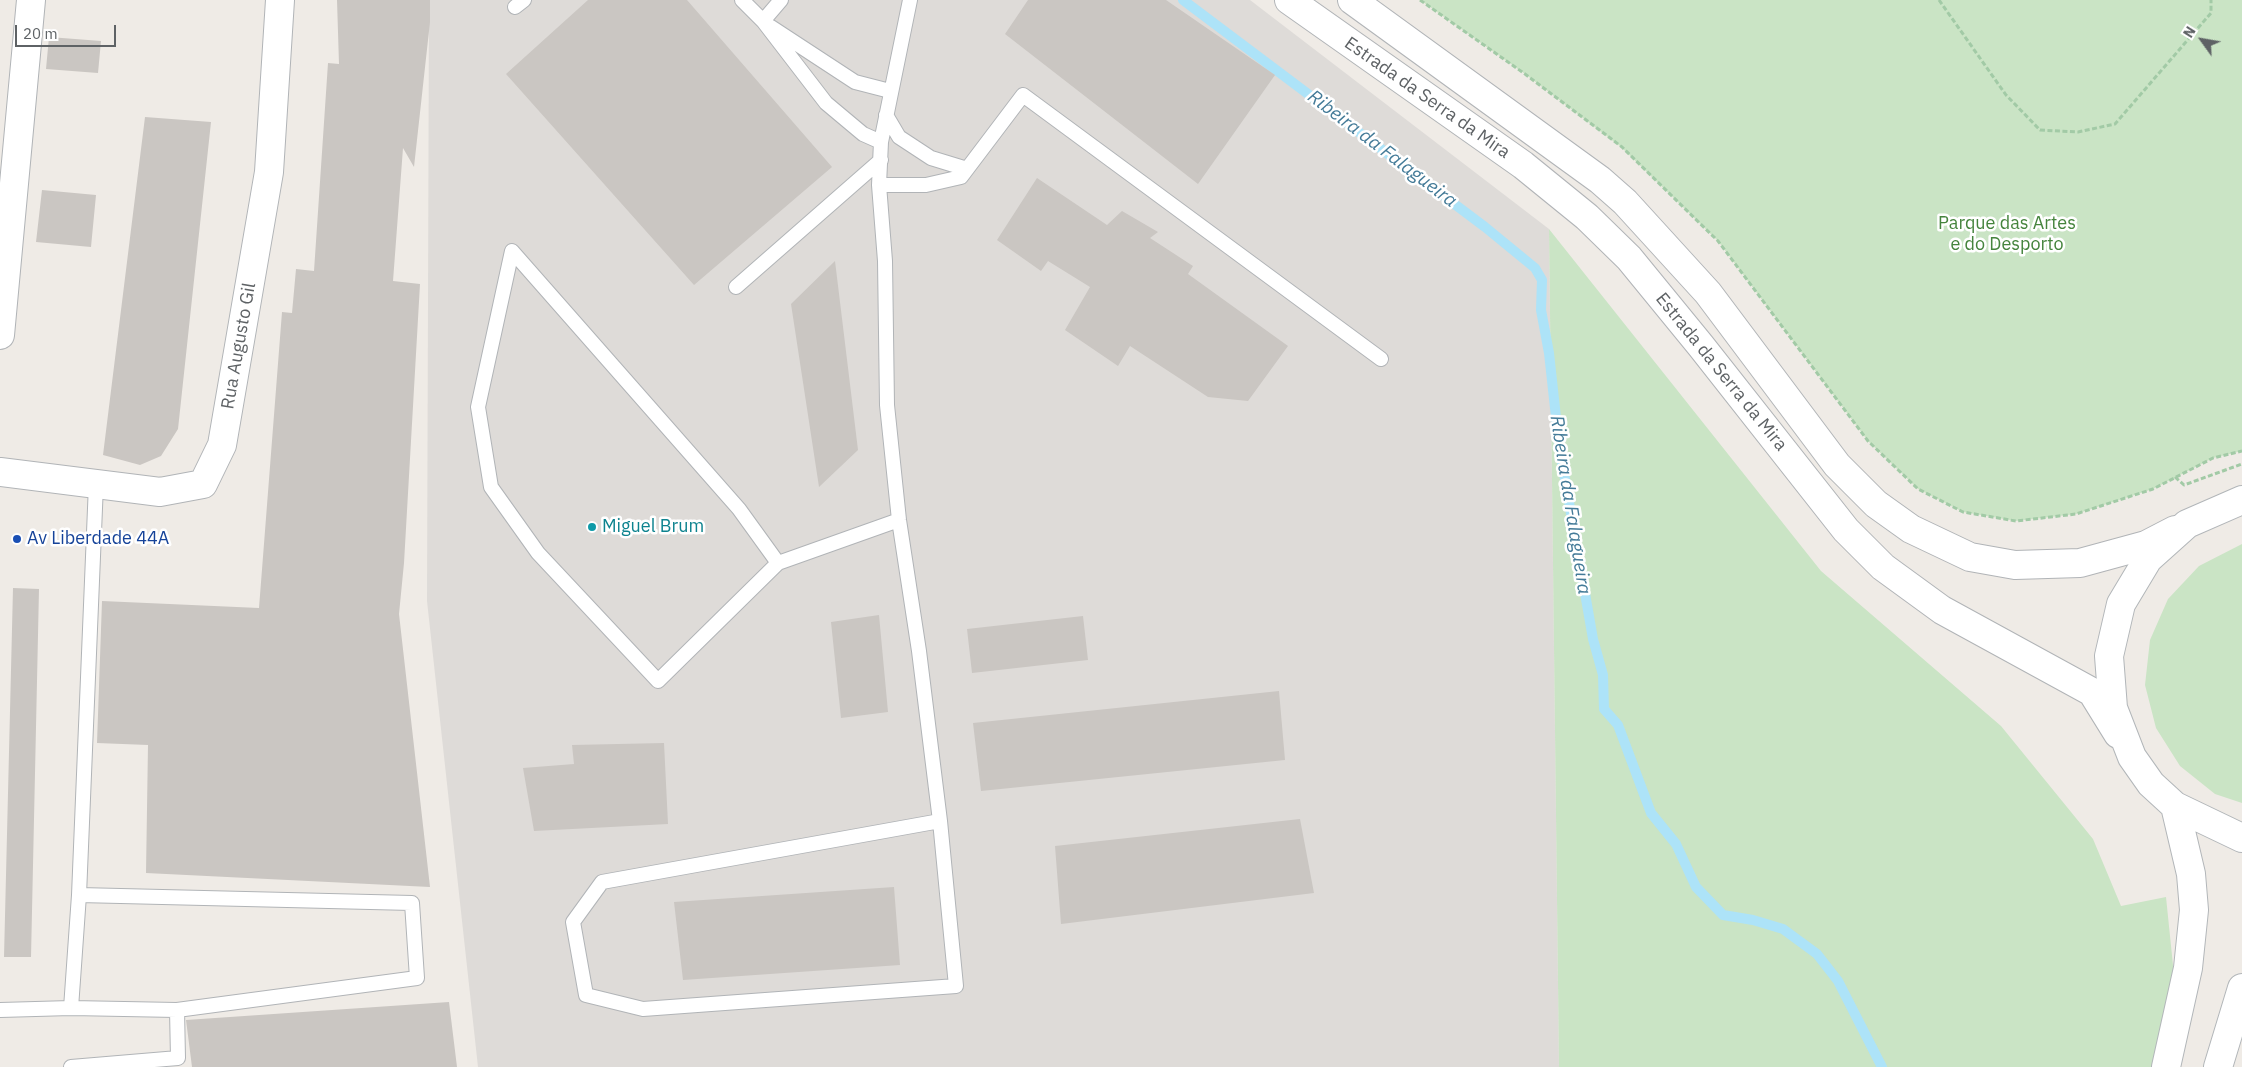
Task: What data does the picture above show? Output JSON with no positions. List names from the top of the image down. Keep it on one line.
{"streets":{"street":["Estrada da Serra da Mira","Rua Augusto Gil"]},"water":["Ribeira da Falagueira"],"parks":["Parque das Artes e do Desporto"],"places":["Miguel Brum","Av Liberdade 44A"],"scale_bar":"20 m","north":"top left"}
